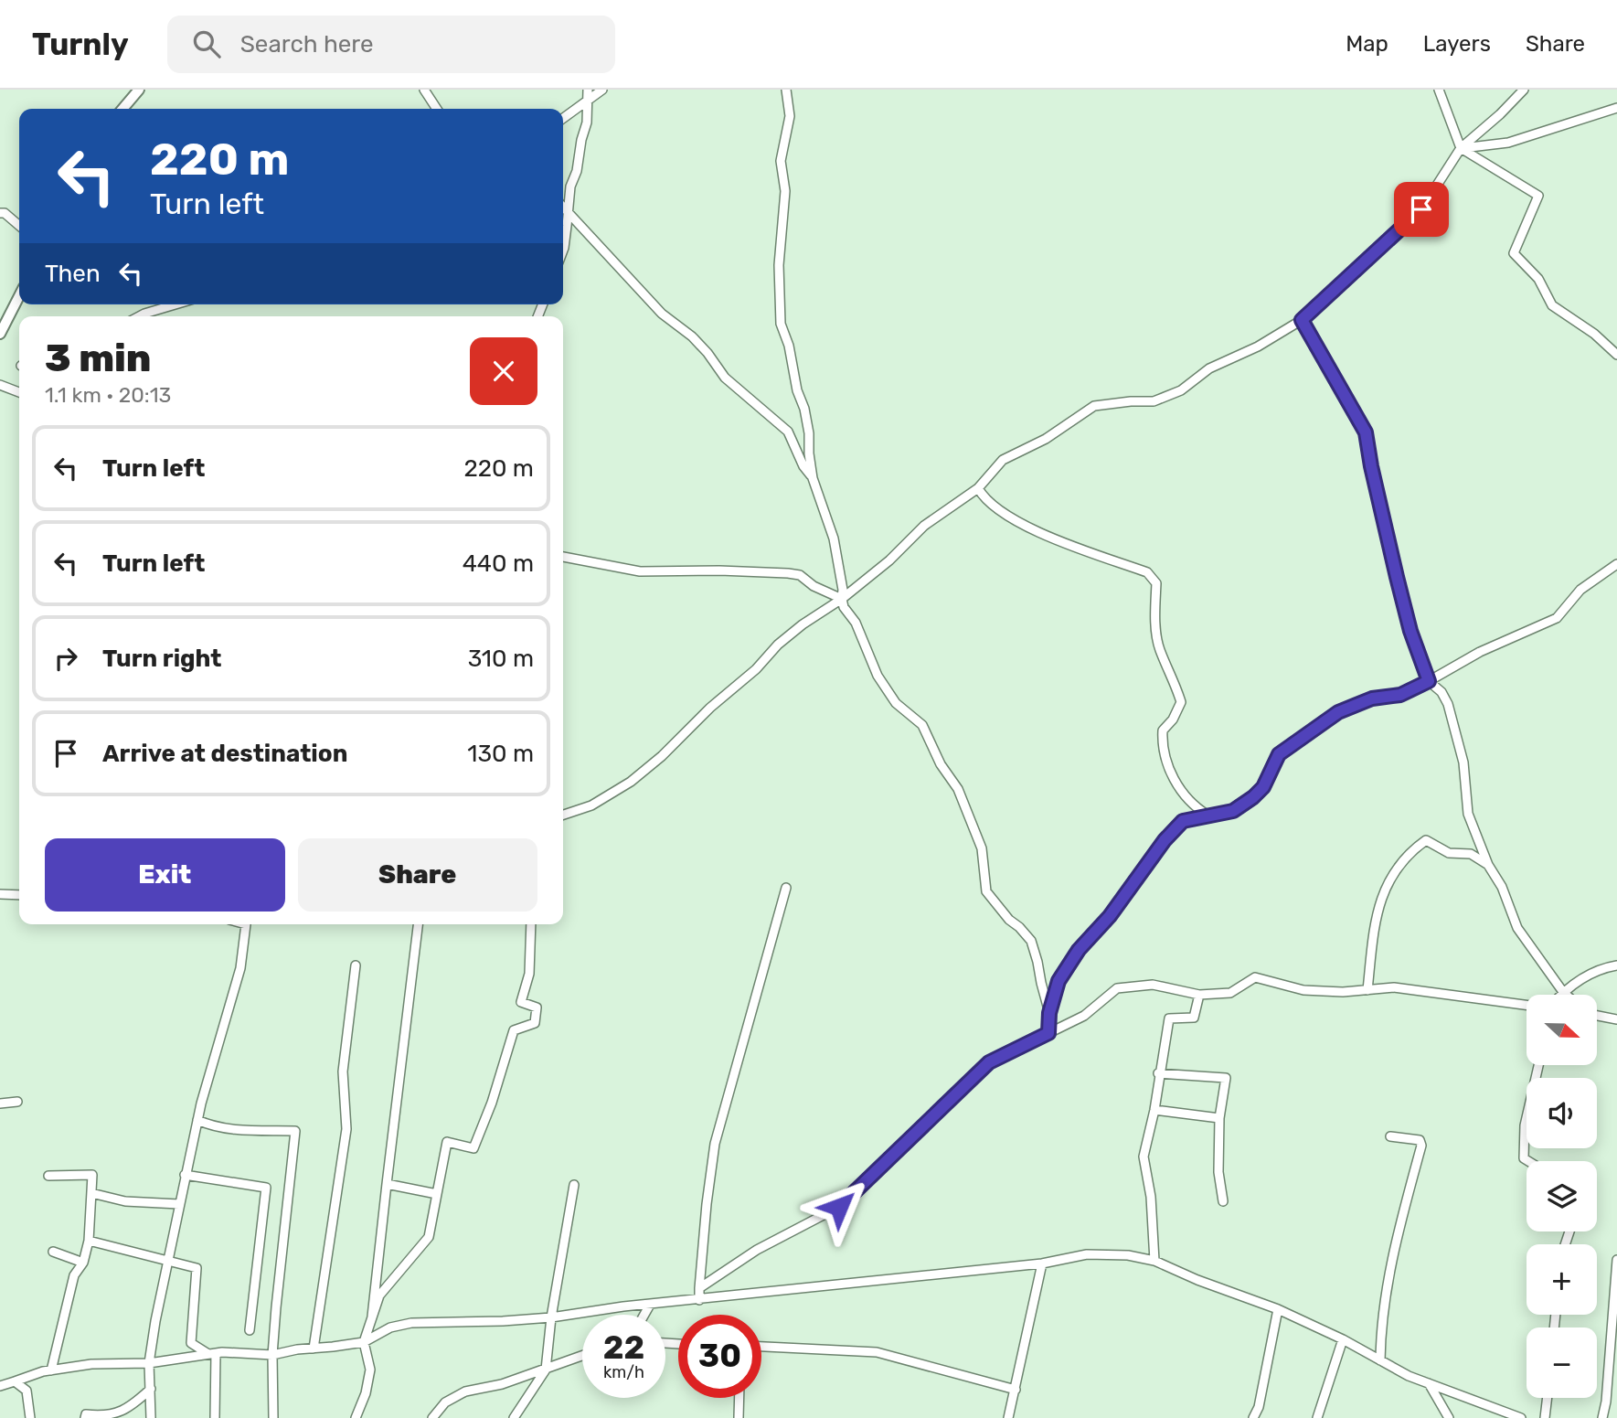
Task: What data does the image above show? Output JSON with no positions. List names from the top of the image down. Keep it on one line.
{"north":"right","page":{"header":"Turnly","search":"Search here","nav":["Map","Layers","Share"],"turn":["220 m","Turn left"],"then":"Then","heading":["3 min","1.1 km · 20:13"],"list":[{"name":"Turn left","value":"220 m"},{"name":"Turn left","value":"440 m"},{"name":"Turn right","value":"310 m"},{"name":"Arrive at destination","value":"130 m"}],"buttons":["Exit","Share"],"map_buttons":["+","−"],"speed":"22 km/h","limit":"30"}}
